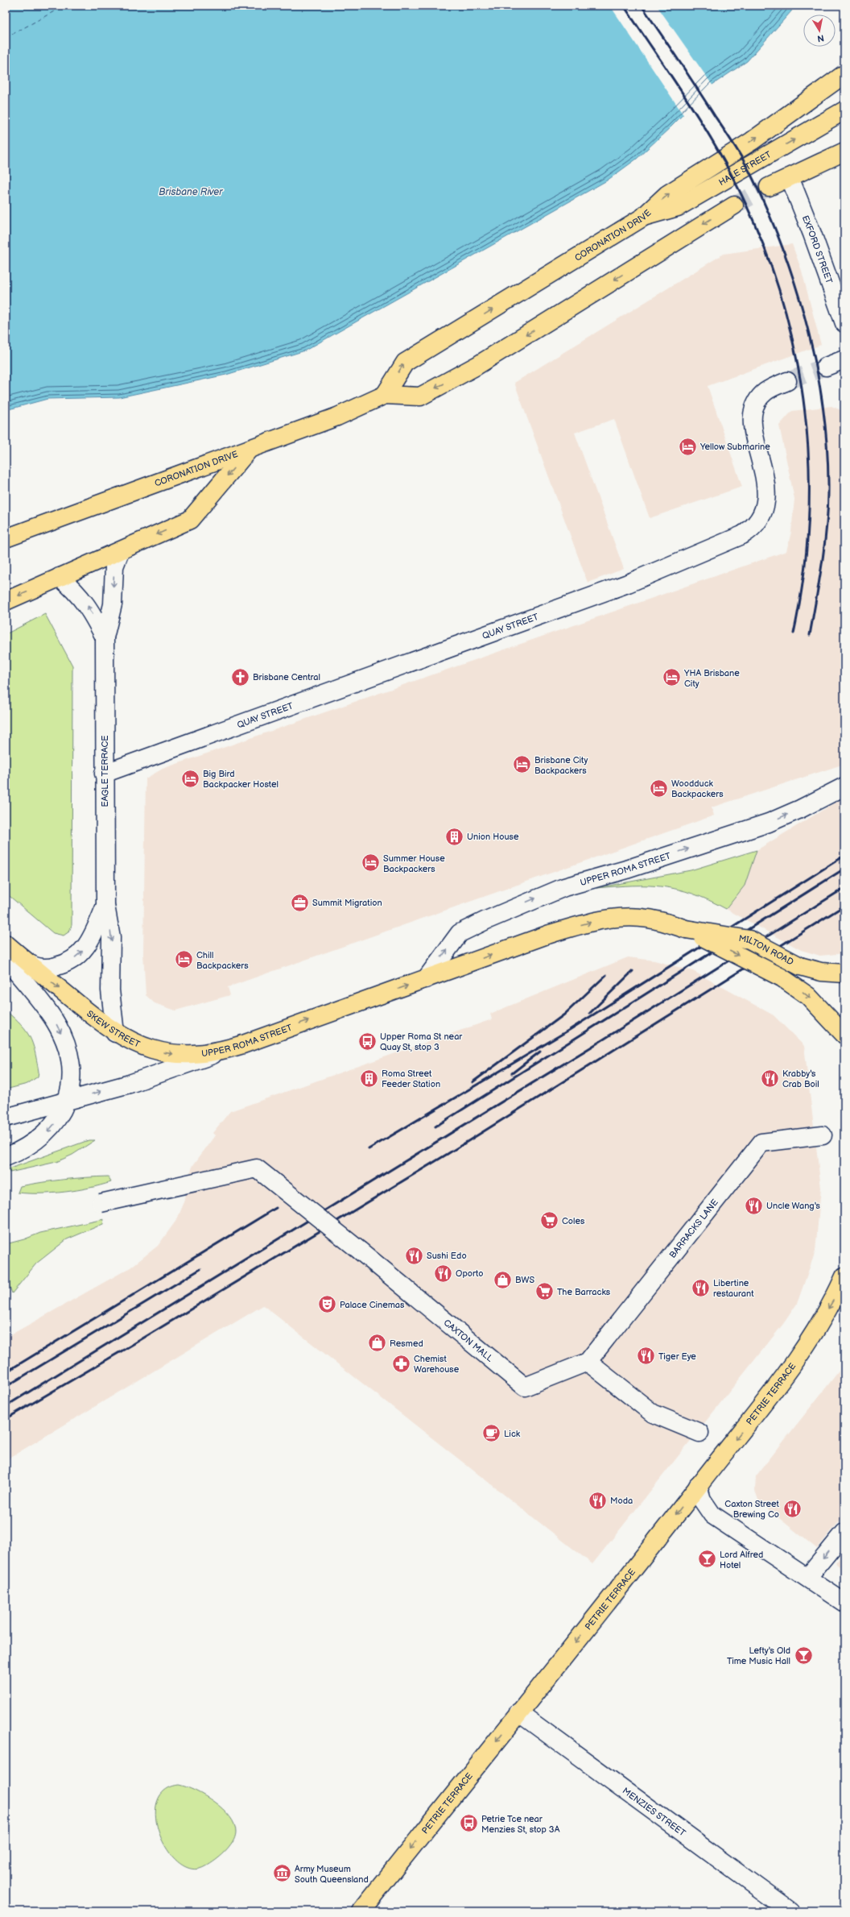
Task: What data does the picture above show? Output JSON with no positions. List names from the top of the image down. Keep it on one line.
{"streets":{"main road":["HALE STREET","CORONATION DRIVE","UPPER ROMA STREET","MILTON ROAD","SKEW STREET","PETRIE TERRACE"],"street":["EXFORD STREET","QUAY STREET","EAGLE TERRACE","BARRACKS LANE","CAXTON MALL","MENZIES STREET"]},"crossings":[["HALE STREET","CORONATION DRIVE"],["QUAY STREET","EAGLE TERRACE"],["EAGLE TERRACE","SKEW STREET"],["UPPER ROMA STREET","MILTON ROAD"],["UPPER ROMA STREET","SKEW STREET"],["BARRACKS LANE","CAXTON MALL"],["PETRIE TERRACE","MENZIES STREET"]],"one_way":["UPPER ROMA STREET","SKEW STREET","PETRIE TERRACE"],"water":["Brisbane River"],"places":{"hotel":["Yellow Submarine","YHA Brisbane City","Brisbane City Backpackers","Big Bird Backpacker Hostel","Woodduck Backpackers","Summer House Backpackers","Chill Backpackers"],"church":["Brisbane Central"],"building":["Union House","Roma Street Feeder Station"],"office":["Summit Migration"],"bus stop":["Upper Roma St near Quay St, stop 3","Petrie Tce near Menzies St, stop 3A"],"restaurant":["Krabby's Crab Boil","Uncle Wang's","Sushi Edo","Oporto","Libertine restaurant","Tiger Eye","Moda","Caxton Street Brewing Co"],"supermarket":["Coles","The Barracks"],"shop":["BWS","Resmed"],"theatre":["Palace Cinemas"],"pharmacy":["Chemist Warehouse"],"cafe":["Lick"],"bar":["Lord Alfred Hotel","Lefty's Old Time Music Hall"],"museum":["Army Museum South Queensland"]},"north":"bottom"}
